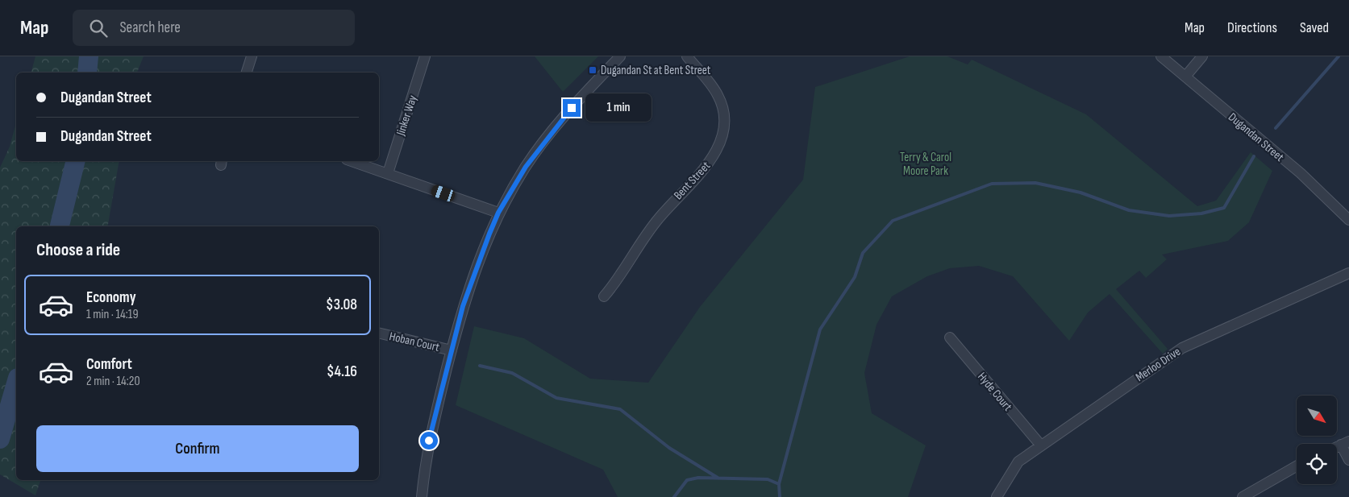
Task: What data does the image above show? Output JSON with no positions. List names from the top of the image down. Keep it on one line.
{"streets":{"street":["Jinker Way","Dugandan Street","Bent Street","Hoban Court","Merloo Drive","Hyde Court"]},"crossings":[["Merloo Drive","Hyde Court"]],"parks":["Terry & Carol Moore Park"],"places":{"transit":["Dugandan St at Bent Street"]},"north":"bottom right","page":{"header":"Map","search":"Search here","nav":["Map","Directions","Saved"],"banner":["Dugandan Street","Dugandan Street"],"bubble":"1 min","heading":"Choose a ride","list":[{"name":"Economy","note":"1 min · 14:19","value":"$3.08"},{"name":"Comfort","note":"2 min · 14:20","value":"$4.16"}],"buttons":"Confirm"}}
